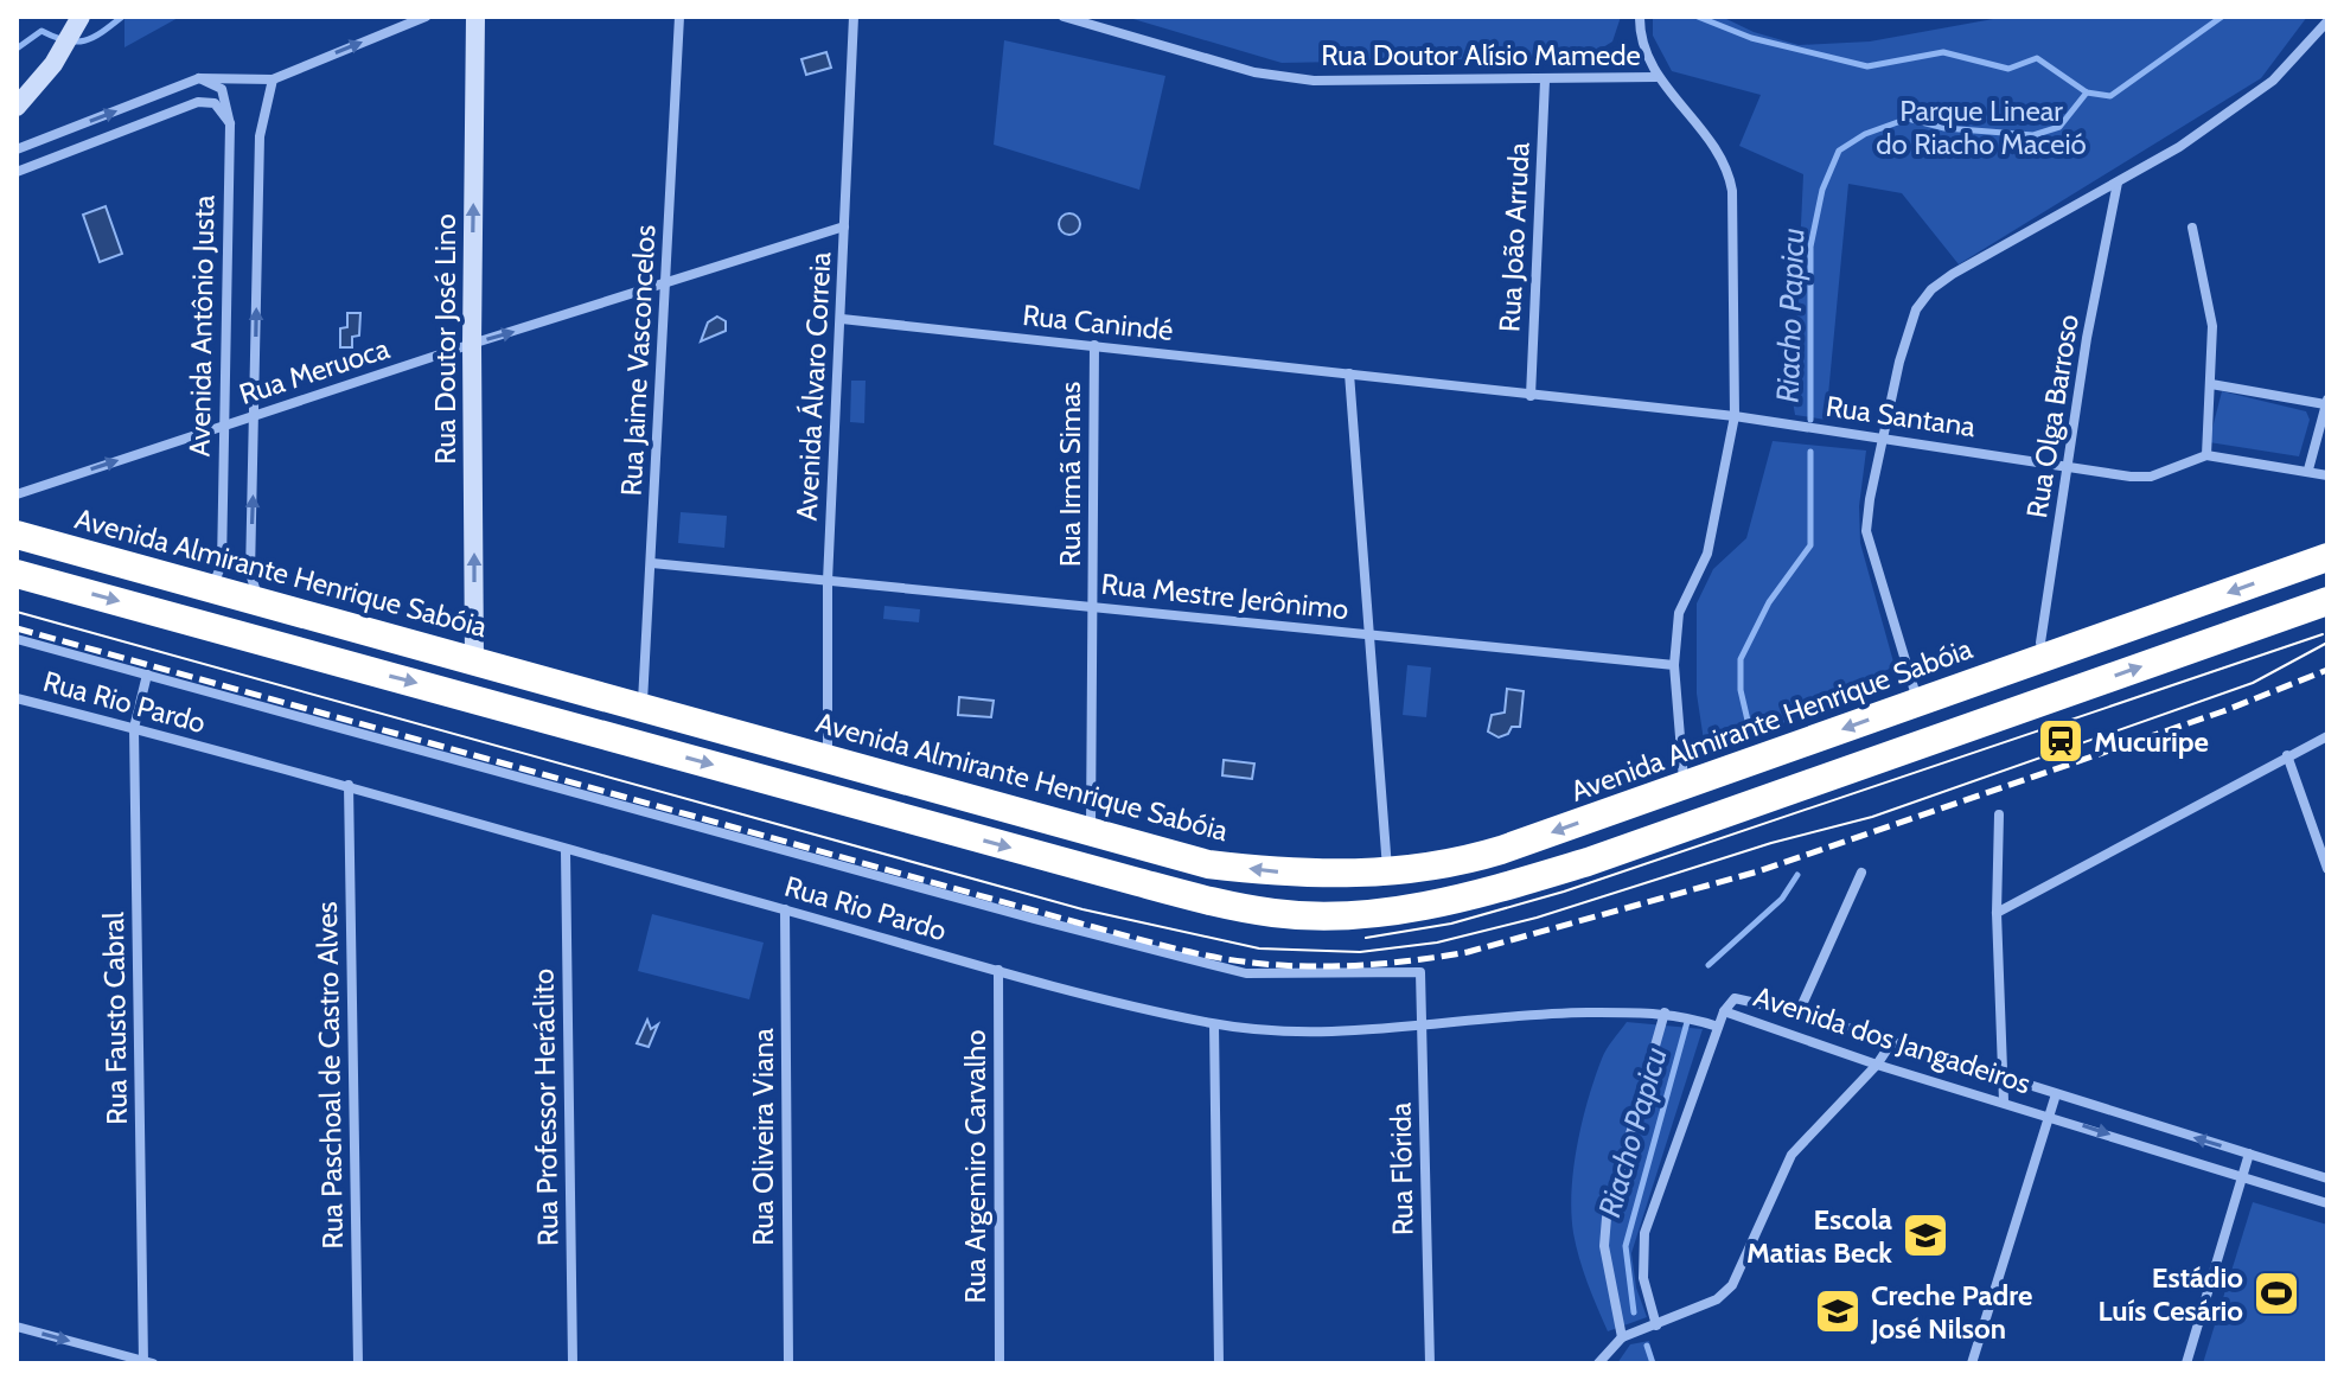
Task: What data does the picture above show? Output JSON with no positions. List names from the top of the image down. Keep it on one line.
{"streets":{"highway":["Avenida Almirante Henrique Sabóia"],"street":["Rua Doutor Alísio Mamede","Rua João Arruda","Rua Canindé","Avenida Antônio Justa","Rua Doutor José Lino","Rua Jaime Vasconcelos","Rua Meruoca","Avenida Álvaro Correia","Rua Santana","Rua Olga Barroso","Rua Irmã Simas","Rua Mestre Jerônimo","Rua Rio Pardo","Rua Fausto Cabral","Avenida dos Jangadeiros","Rua Paschoal de Castro Alves","Rua Professor Heráclito","Rua Oliveira Viana","Rua Argemiro Carvalho","Rua Flórida"]},"crossings":[["Rua Doutor Alísio Mamede","Rua João Arruda"],["Rua Doutor Alísio Mamede","Rua Santana"],["Rua Doutor Alísio Mamede","Rua Mestre Jerônimo"],["Rua João Arruda","Rua Santana"],["Rua Canindé","Avenida Álvaro Correia"],["Rua Canindé","Rua Santana"],["Rua Canindé","Rua Irmã Simas"],["Avenida Antônio Justa","Rua Meruoca"],["Avenida Antônio Justa","Avenida Almirante Henrique Sabóia"],["Rua Doutor José Lino","Rua Meruoca"],["Rua Doutor José Lino","Avenida Almirante Henrique Sabóia"],["Rua Jaime Vasconcelos","Rua Meruoca"],["Rua Jaime Vasconcelos","Avenida Almirante Henrique Sabóia"],["Rua Jaime Vasconcelos","Rua Mestre Jerônimo"],["Rua Meruoca","Avenida Álvaro Correia"],["Avenida Álvaro Correia","Avenida Almirante Henrique Sabóia"],["Avenida Álvaro Correia","Rua Mestre Jerônimo"],["Rua Santana","Rua Olga Barroso"],["Rua Olga Barroso","Avenida Almirante Henrique Sabóia"],["Rua Irmã Simas","Avenida Almirante Henrique Sabóia"],["Rua Irmã Simas","Rua Mestre Jerônimo"],["Rua Rio Pardo","Rua Fausto Cabral"],["Rua Rio Pardo","Rua Paschoal de Castro Alves"],["Rua Rio Pardo","Rua Professor Heráclito"],["Rua Rio Pardo","Rua Oliveira Viana"],["Rua Rio Pardo","Rua Argemiro Carvalho"],["Rua Rio Pardo","Rua Flórida"],["Rua Fausto Cabral","Rua Flórida"]],"one_way":["Rua Doutor José Lino","Rua Meruoca"],"water":["Riacho Papicu"],"parks":["Parque Linear do Riacho Maceió"],"places":{"station":["Mucuripe"],"school or university":["Escola Matias Beck","Creche Padre José Nilson"],"sports":["Estádio Luís Cesário"]}}
